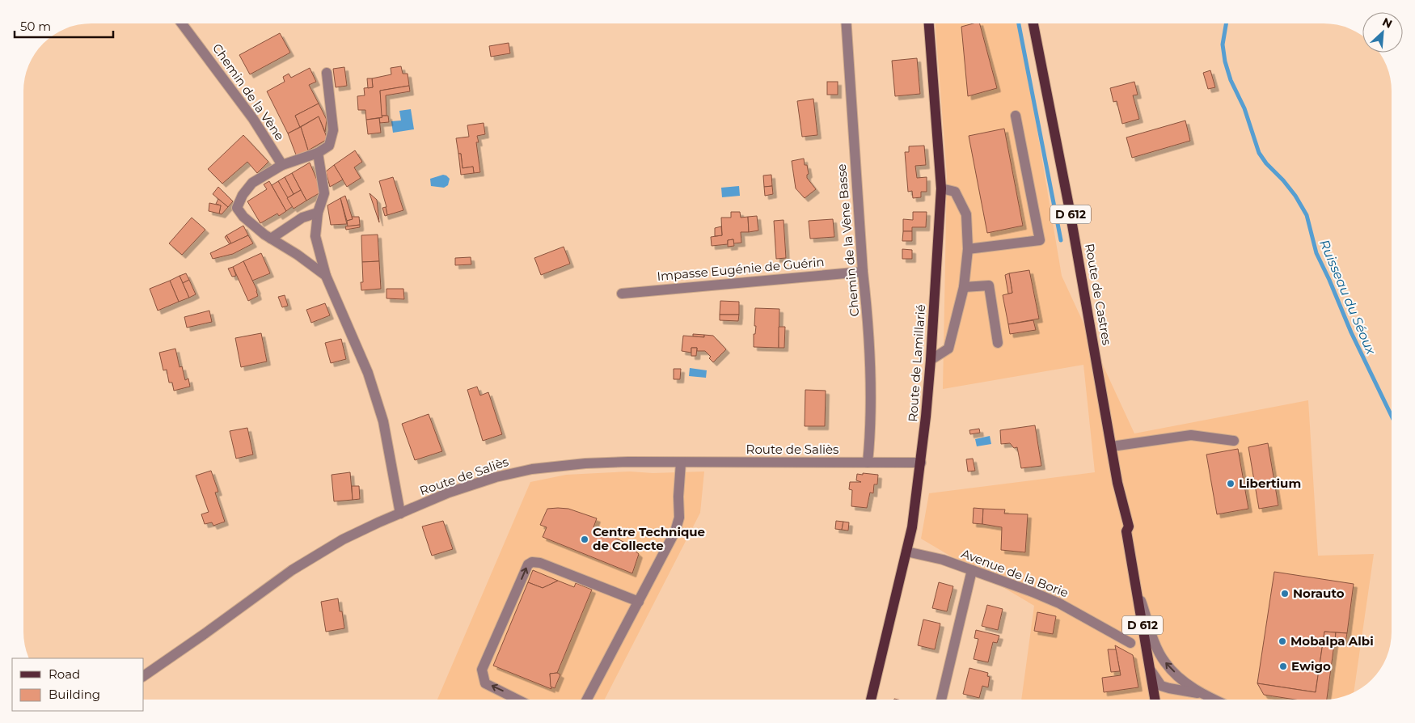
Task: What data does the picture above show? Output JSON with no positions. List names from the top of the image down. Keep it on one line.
{"streets":{"main road":["D 612","Route de Castres","Route de Lamillarié"],"street":["Chemin de la Vène","Chemin de la Vène Basse","Impasse Eugénie de Guérin","Route de Saliès","Avenue de la Borie"]},"crossings":[["Chemin de la Vène Basse","Impasse Eugénie de Guérin"],["Chemin de la Vène Basse","Route de Saliès"],["Route de Lamillarié","Route de Saliès"],["Route de Lamillarié","Avenue de la Borie"]],"water":["Ruisseau du Séoux"],"places":["Libertium","Centre Technique de Collecte","Norauto","Mobalpa Albi","Ewigo"],"legend":["Road","Building"],"scale_bar":"50 m","north":"top right"}
